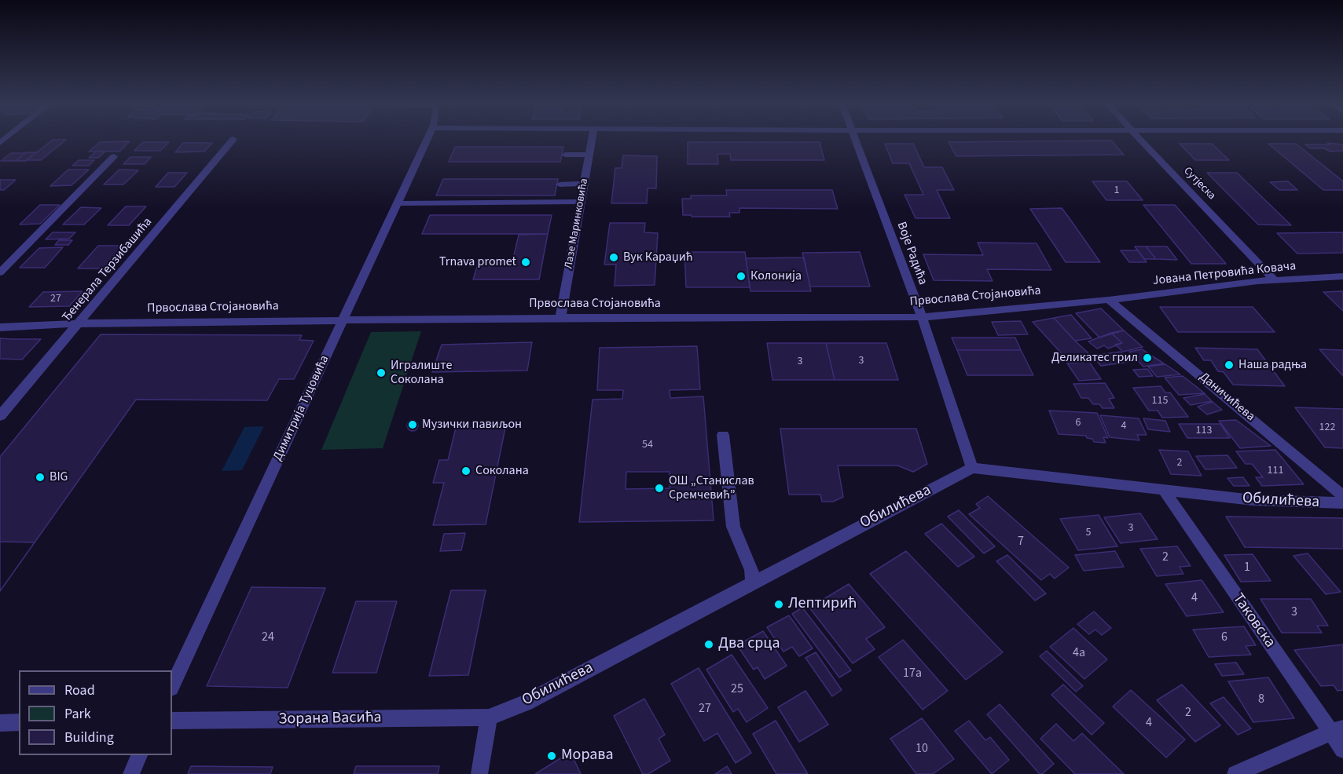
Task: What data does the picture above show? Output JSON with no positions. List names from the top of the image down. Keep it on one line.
{"streets":{"street":["Сутјеска","Лазе Маринковића","Воје Радића","Ђенерала Терзибашића","Јована Петровића Ковача","Првослава Стојановића","Даничићева","Димитрија Туцовића","Обилићева","Таковска","Зорана Васића"]},"crossings":[["Сутјеска","Јована Петровића Ковача"],["Лазе Маринковића","Првослава Стојановића"],["Воје Радића","Првослава Стојановића"],["Воје Радића","Обилићева"],["Ђенерала Терзибашића","Првослава Стојановића"],["Јована Петровића Ковача","Првослава Стојановића"],["Јована Петровића Ковача","Даничићева"],["Првослава Стојановића","Даничићева"],["Првослава Стојановића","Димитрија Туцовића"],["Обилићева","Таковска"],["Обилићева","Зорана Васића"]],"places":["Вук Караџић","Trnava promet","Колонија","Деликатес грил","Наша радња","Игралиште Соколана","Музички павиљон","Соколана","BIG","ОШ „Станислав Сремчевић”","Лептирић","Два срца","Морава"],"house_numbers":["1","27","3","3","115","6","4","122","113","54","2","111","3","5","7","2","1","4","3","24","6","4a","17a","25","8","27","2","4","10"],"legend":["Road","Park","Building"]}
